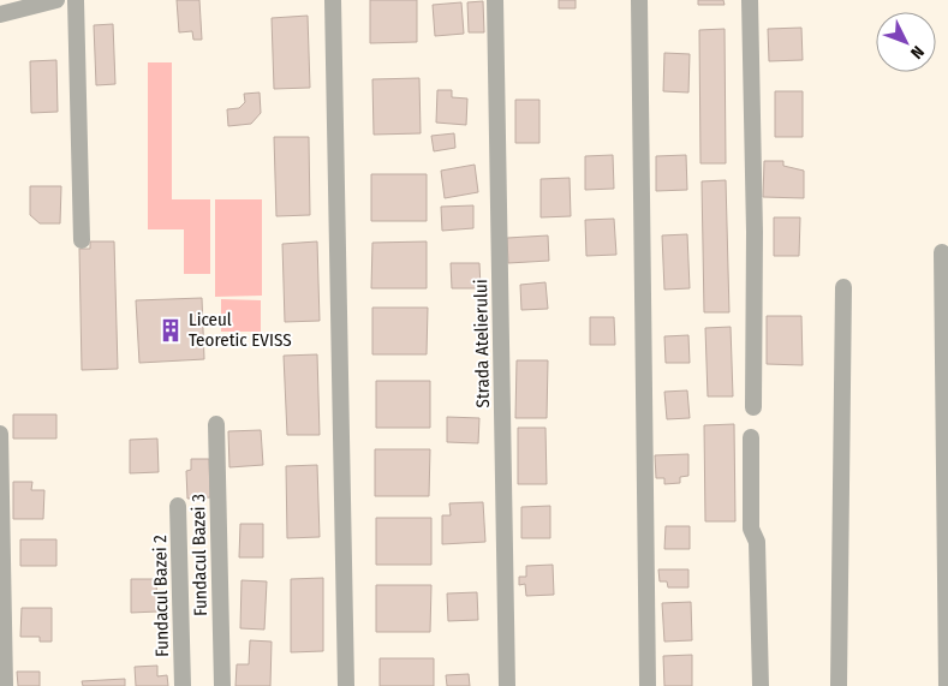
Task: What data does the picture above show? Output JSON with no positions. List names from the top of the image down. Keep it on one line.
{"streets":{"street":["Strada Atelierului","Fundacul Bazei 3","Fundacul Bazei 2"]},"places":{"building":["Liceul Teoretic EVISS"]},"north":"bottom right"}
